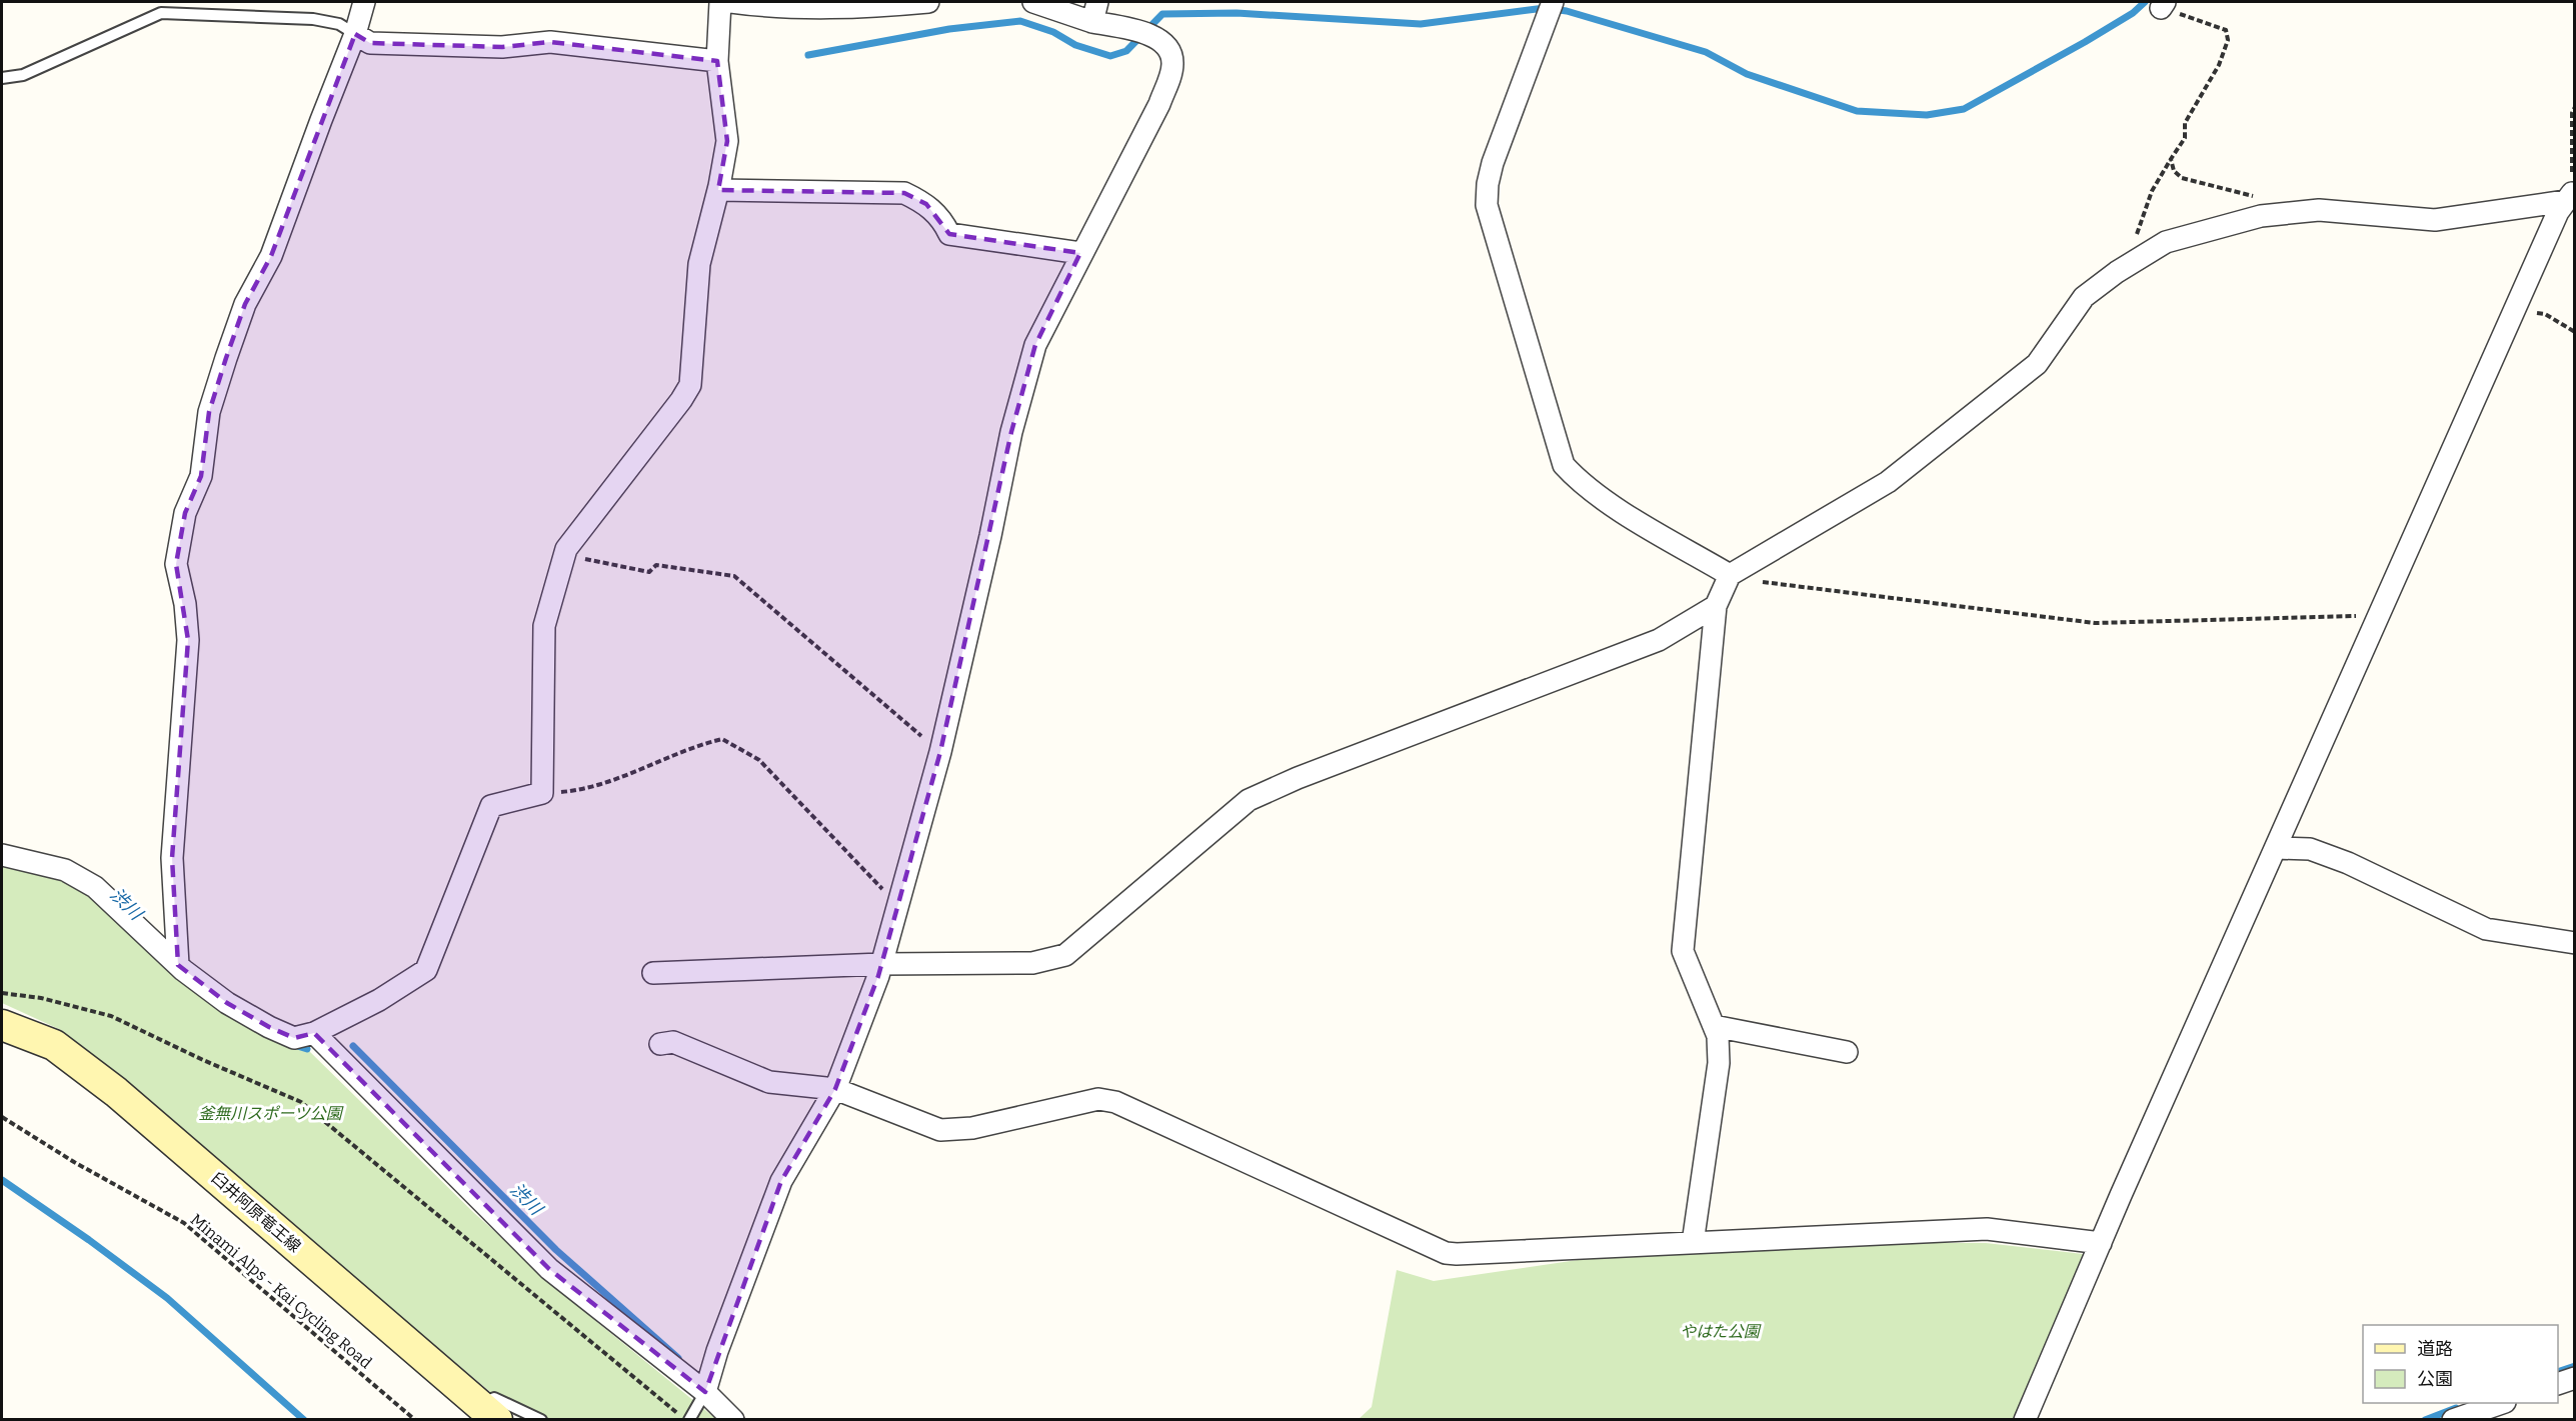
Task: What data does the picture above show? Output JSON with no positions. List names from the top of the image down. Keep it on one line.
{"streets":{"main road":["臼井阿原竜王線"],"path":["Minami Alps - Kai Cycling Road"]},"water":["渋川"],"parks":["釜無川スポーツ公園","やはた公園"],"legend":["道路","公園"]}
